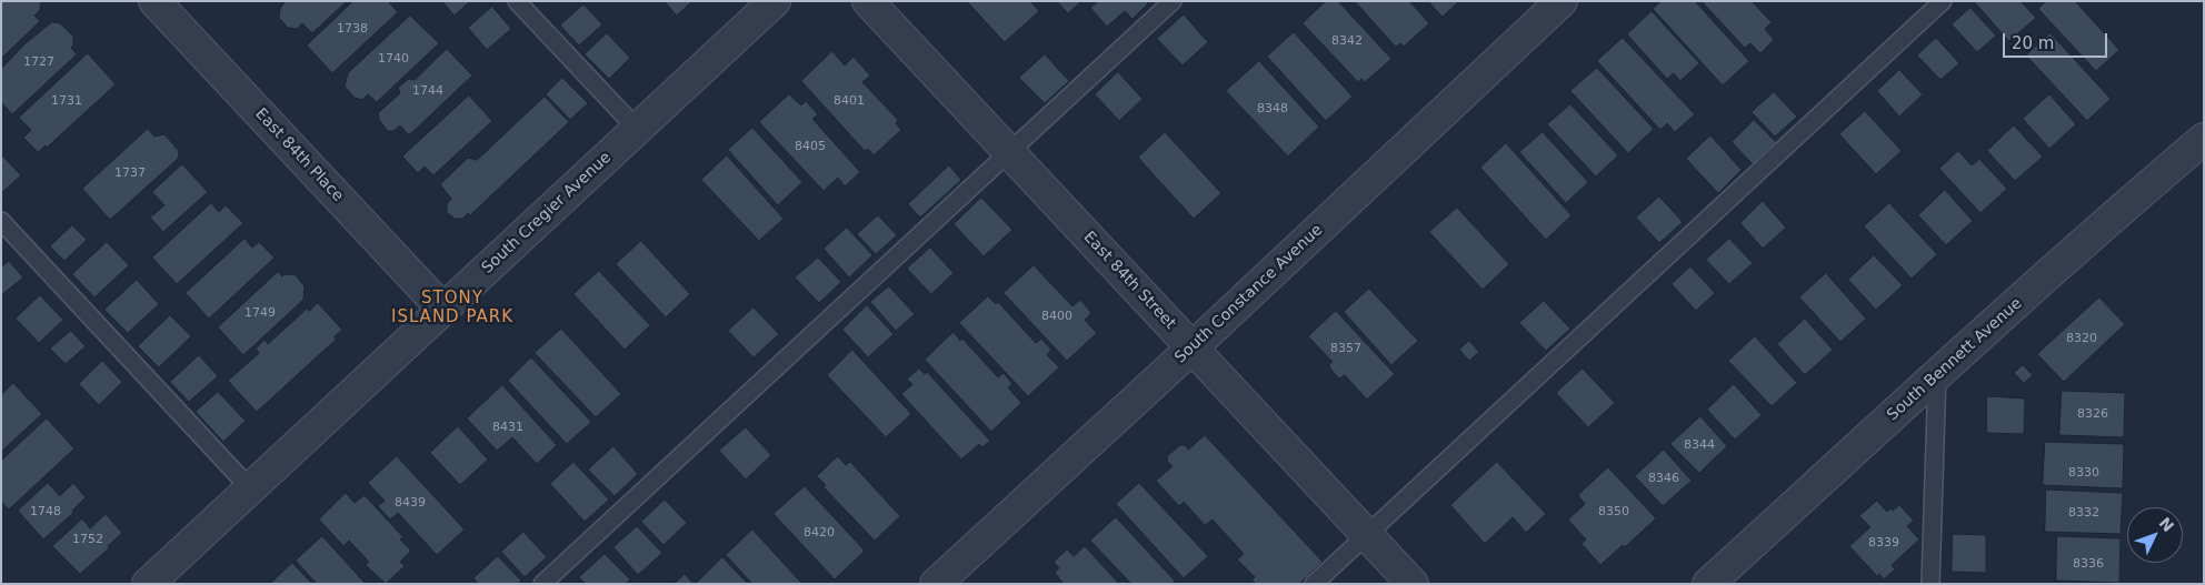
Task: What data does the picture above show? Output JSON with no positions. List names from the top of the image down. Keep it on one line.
{"streets":{"street":["East 84th Place","South Cregier Avenue","East 84th Street","South Constance Avenue","South Bennett Avenue"]},"crossings":[["East 84th Place","South Cregier Avenue"],["East 84th Street","South Constance Avenue"]],"districts":["STONY ISLAND PARK"],"house_numbers":["1738","8342","1740","1727","1744","1731","8401","8348","8405","1737","1749","8400","8320","8357","8326","8431","8344","8330","8346","8439","1748","8350","8332","8420","1752","8339","8336"],"scale_bar":"20 m","north":"top right"}
